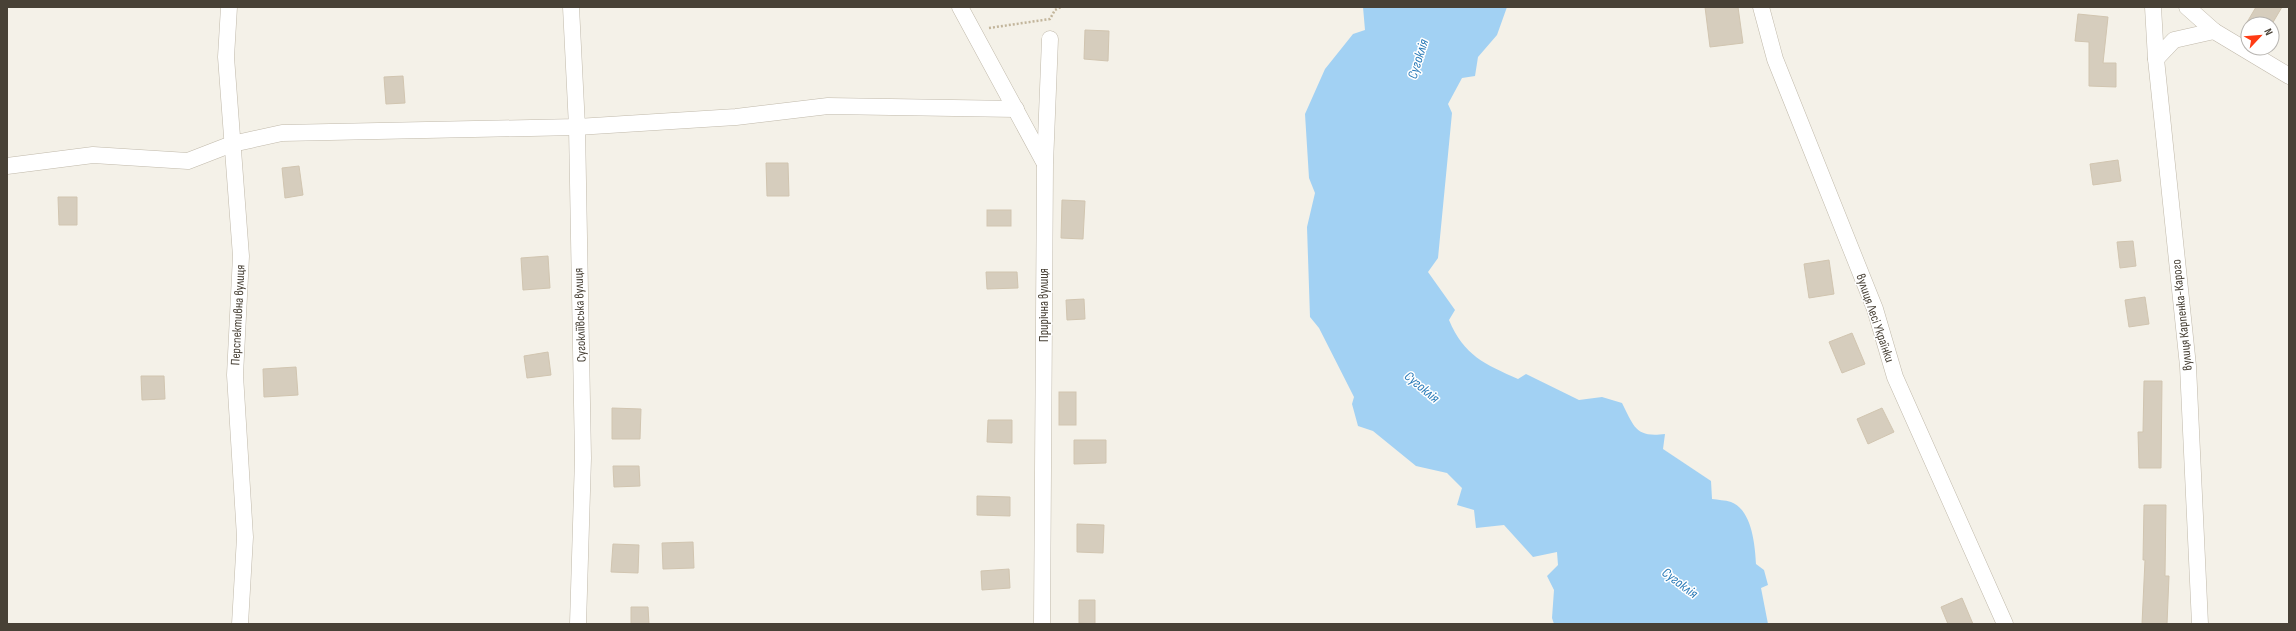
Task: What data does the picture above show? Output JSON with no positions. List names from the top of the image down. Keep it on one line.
{"streets":{"street":["Прирічна вулиця","Перспективна вулиця","Сугокліївська вулиця","вулиця Карпенка-Карого","вулиця Лесі Українки"]},"water":["Сугоклія"],"north":"top right"}
